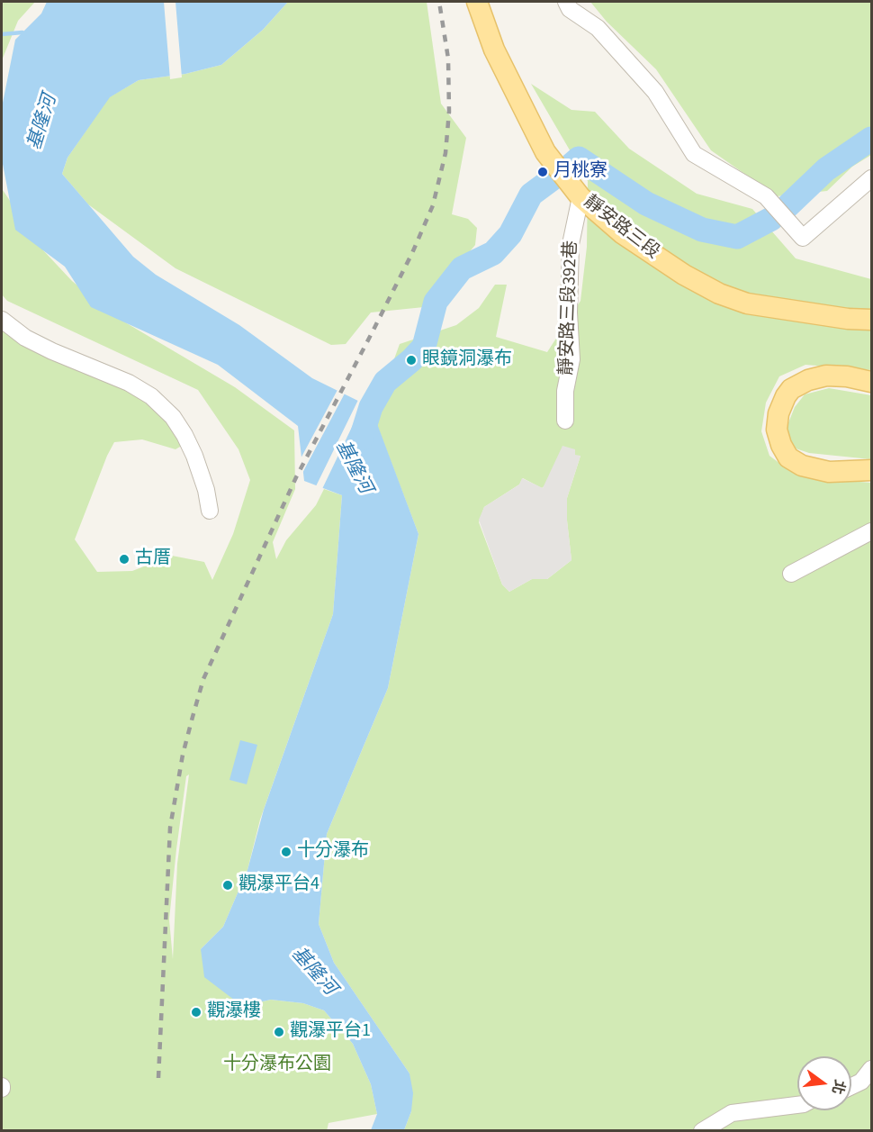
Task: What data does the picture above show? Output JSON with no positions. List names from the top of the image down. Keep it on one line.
{"streets":{"main road":["靜安路三段"],"street":["靜安路三段392巷"]},"crossings":[["靜安路三段","靜安路三段392巷"]],"water":["基隆河"],"parks":["十分瀑布公園"],"places":["月桃寮","眼鏡洞瀑布","古厝","十分瀑布","觀瀑平台4","觀瀑樓","觀瀑平台1"],"north":"right"}
